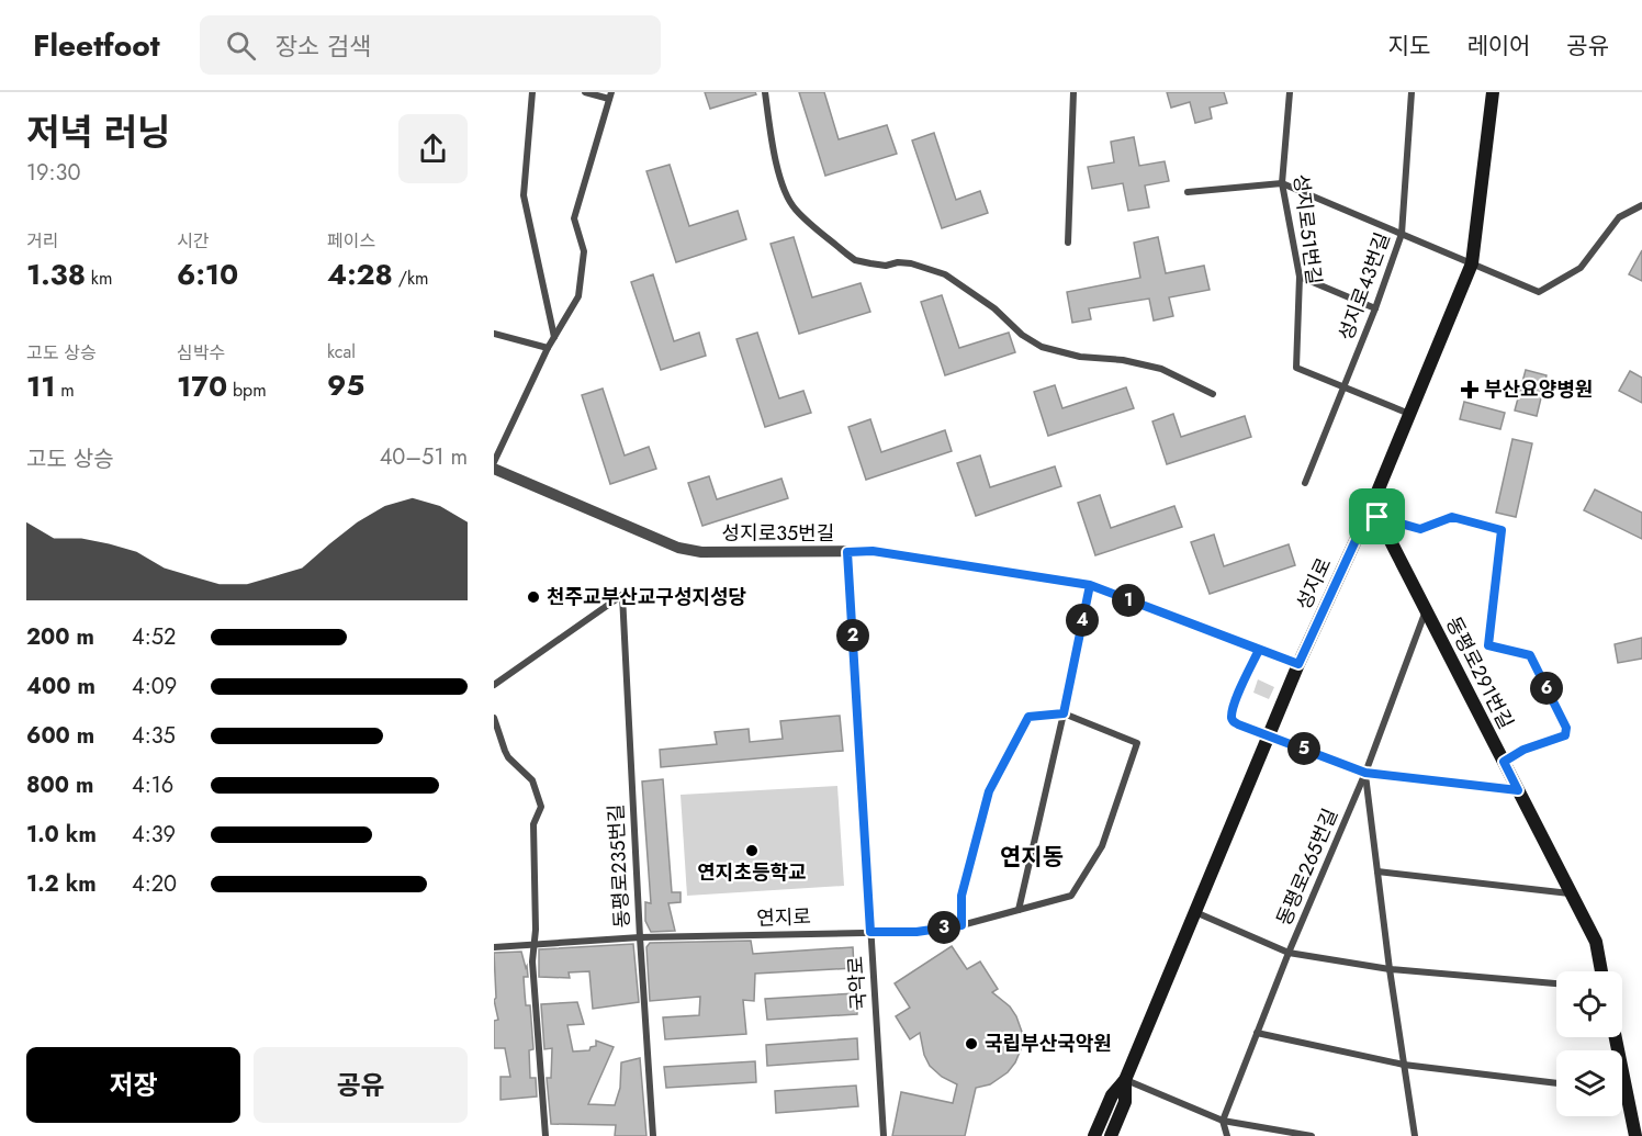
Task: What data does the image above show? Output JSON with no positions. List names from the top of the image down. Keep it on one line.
{"streets":{"main road":["성지로","동평로291번길"],"street":["성지로51번길","성지로43번길","성지로35번길","동평로235번길","동평로265번길","연지로","국악로"]},"crossings":[["성지로51번길","성지로43번길"],["성지로51번길","성지로"],["성지로35번길","성지로"],["성지로35번길","국악로"],["성지로","동평로291번길"],["동평로291번길","동평로265번길"],["동평로235번길","연지로"],["연지로","국악로"]],"districts":["연지동"],"places":{"health":["부산요양병원"],"other":["천주교부산교구성지성당","연지초등학교","국립부산국악원"]},"page":{"header":"Fleetfoot","search":"장소 검색","nav":["지도","레이어","공유"],"heading":["저녁 러닝","19:30"],"stats":[["거리","1.38 km"],["시간","6:10"],["페이스","4:28 /km"],["고도 상승","11 m"],["심박수","170 bpm"],["kcal","95"]],"chart":["고도 상승","40–51 m"],"pins":["1","4","2","6","5","3"],"list":[{"name":"200 m","note":"4:52"},{"name":"400 m","note":"4:09"},{"name":"600 m","note":"4:35"},{"name":"800 m","note":"4:16"},{"name":"1.0 km","note":"4:39"},{"name":"1.2 km","note":"4:20"}],"buttons":["저장","공유"]}}
